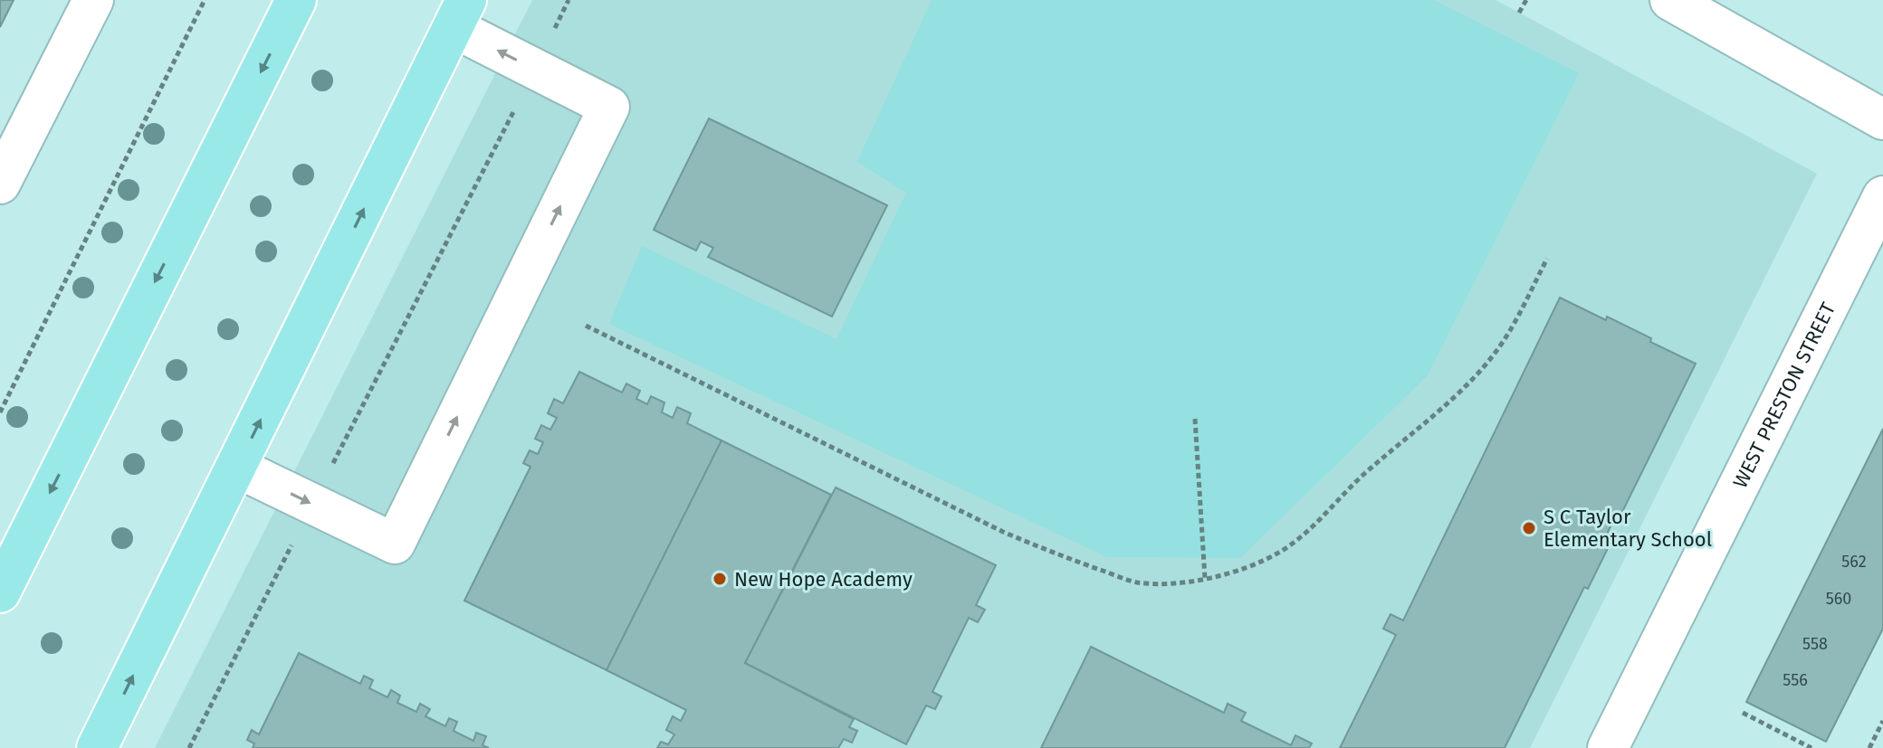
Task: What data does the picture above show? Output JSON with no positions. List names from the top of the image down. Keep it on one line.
{"streets":{"street":["WEST PRESTON STREET"]},"places":["S C Taylor Elementary School","New Hope Academy"],"house_numbers":["562","560","558","556"]}
